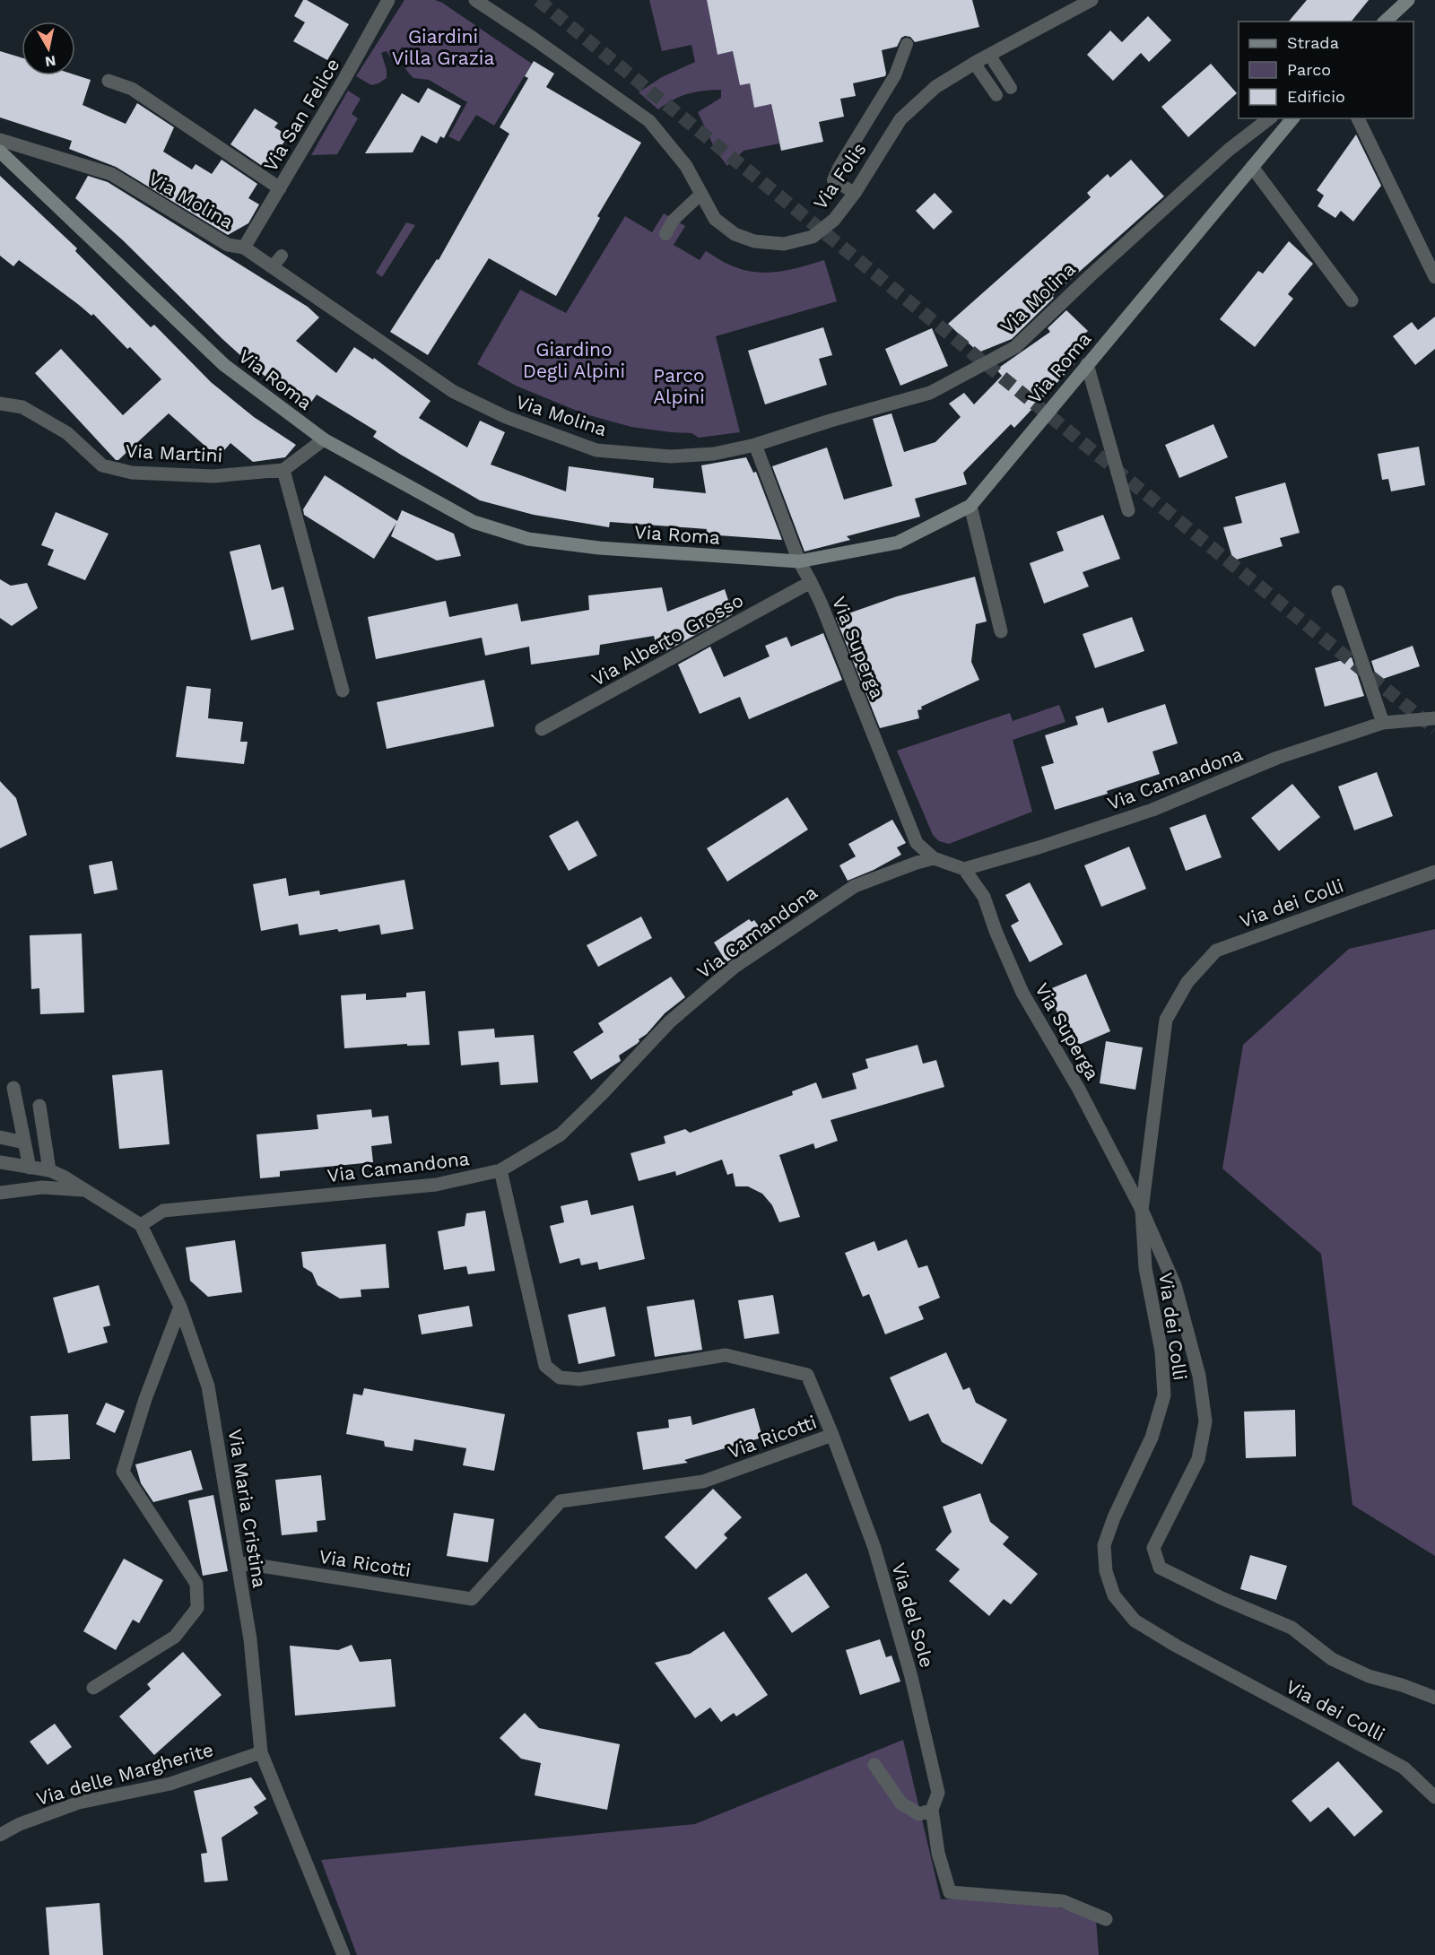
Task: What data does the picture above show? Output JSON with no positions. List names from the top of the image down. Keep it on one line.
{"streets":{"main road":["Via Roma"],"street":["Via San Felice","Via Folis","Via Molina","Via Martini","Via Alberto Grosso","Via Superga","Via Camandona","Via dei Colli","Via Ricotti","Via Maria Cristina","Via del Sole","Via delle Margherite"]},"crossings":[["Via San Felice","Via Molina"],["Via Molina","Via Superga"],["Via Roma","Via Superga"],["Via Alberto Grosso","Via Superga"],["Via Superga","Via Camandona"],["Via Superga","Via dei Colli"],["Via Camandona","Via Ricotti"],["Via Camandona","Via Maria Cristina"],["Via Ricotti","Via Maria Cristina"],["Via Ricotti","Via del Sole"],["Via Maria Cristina","Via delle Margherite"]],"parks":["Giardini Villa Grazia","Giardino Degli Alpini","Parco Alpini"],"legend":["Strada","Parco","Edificio"],"north":"bottom"}
